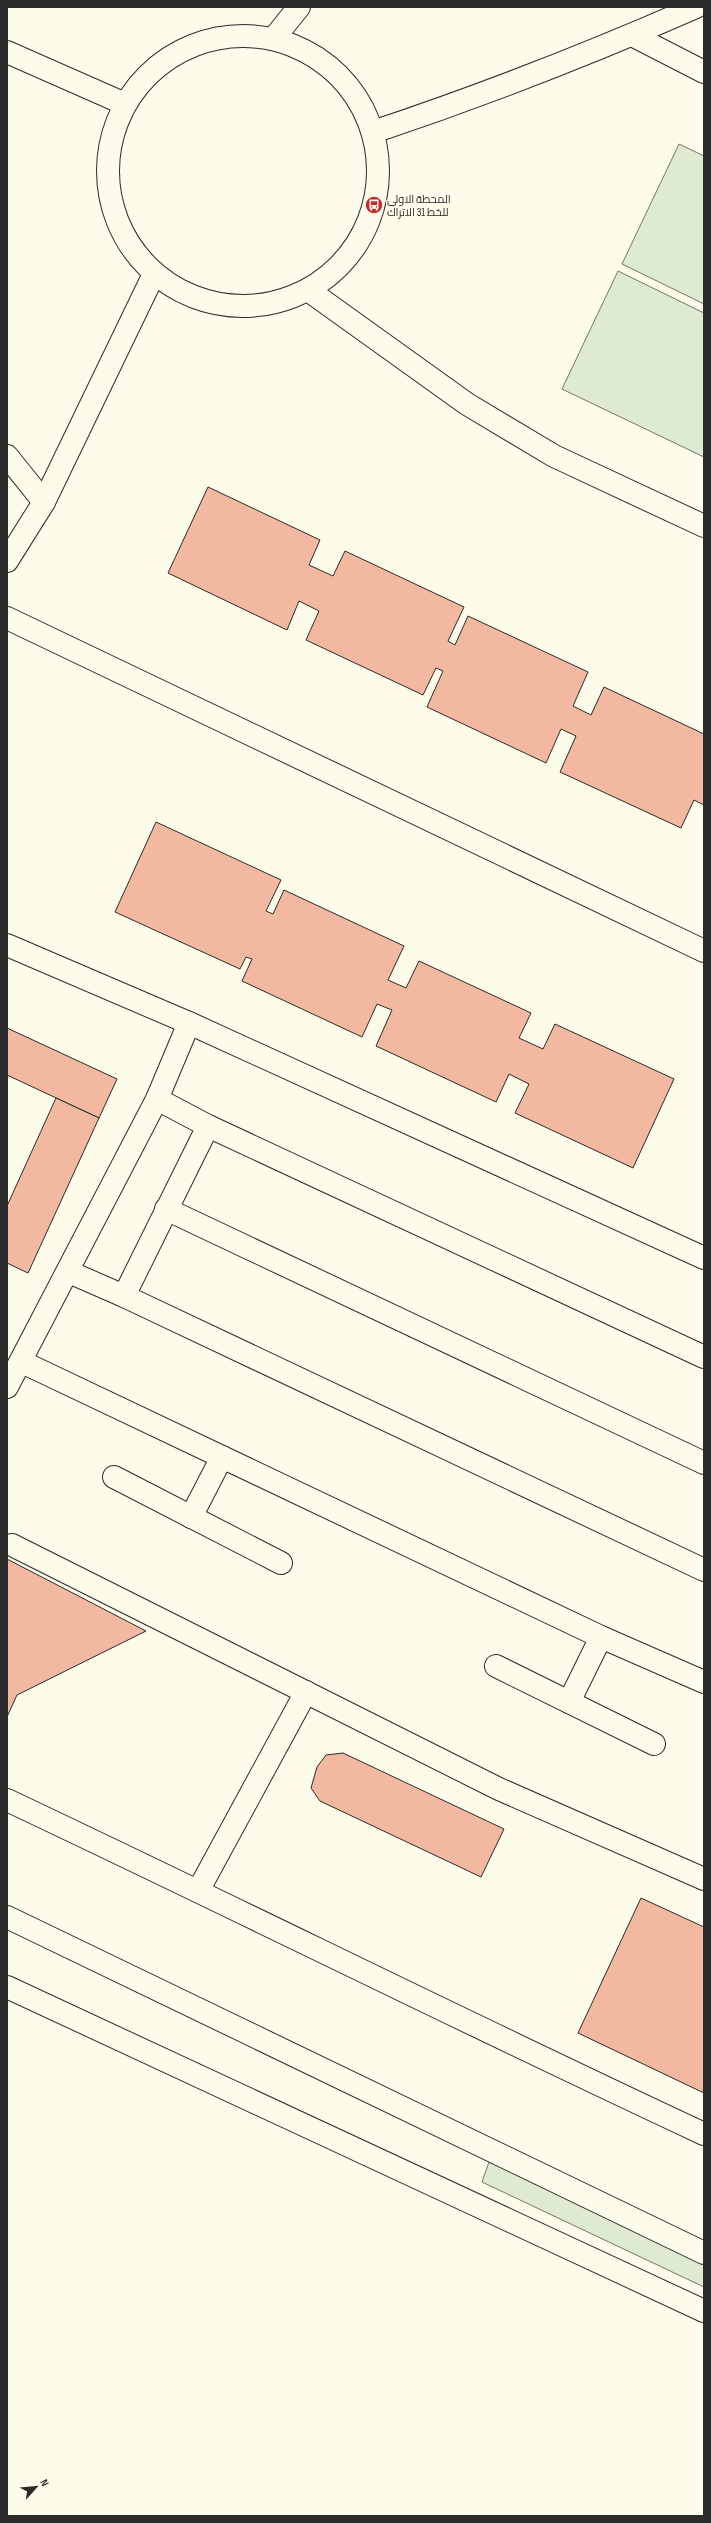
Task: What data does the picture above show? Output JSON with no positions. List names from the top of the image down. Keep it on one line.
{"places":{"bus stop":["المحطة الاولى للخط 31 الاتراك"]},"north":"top right"}
